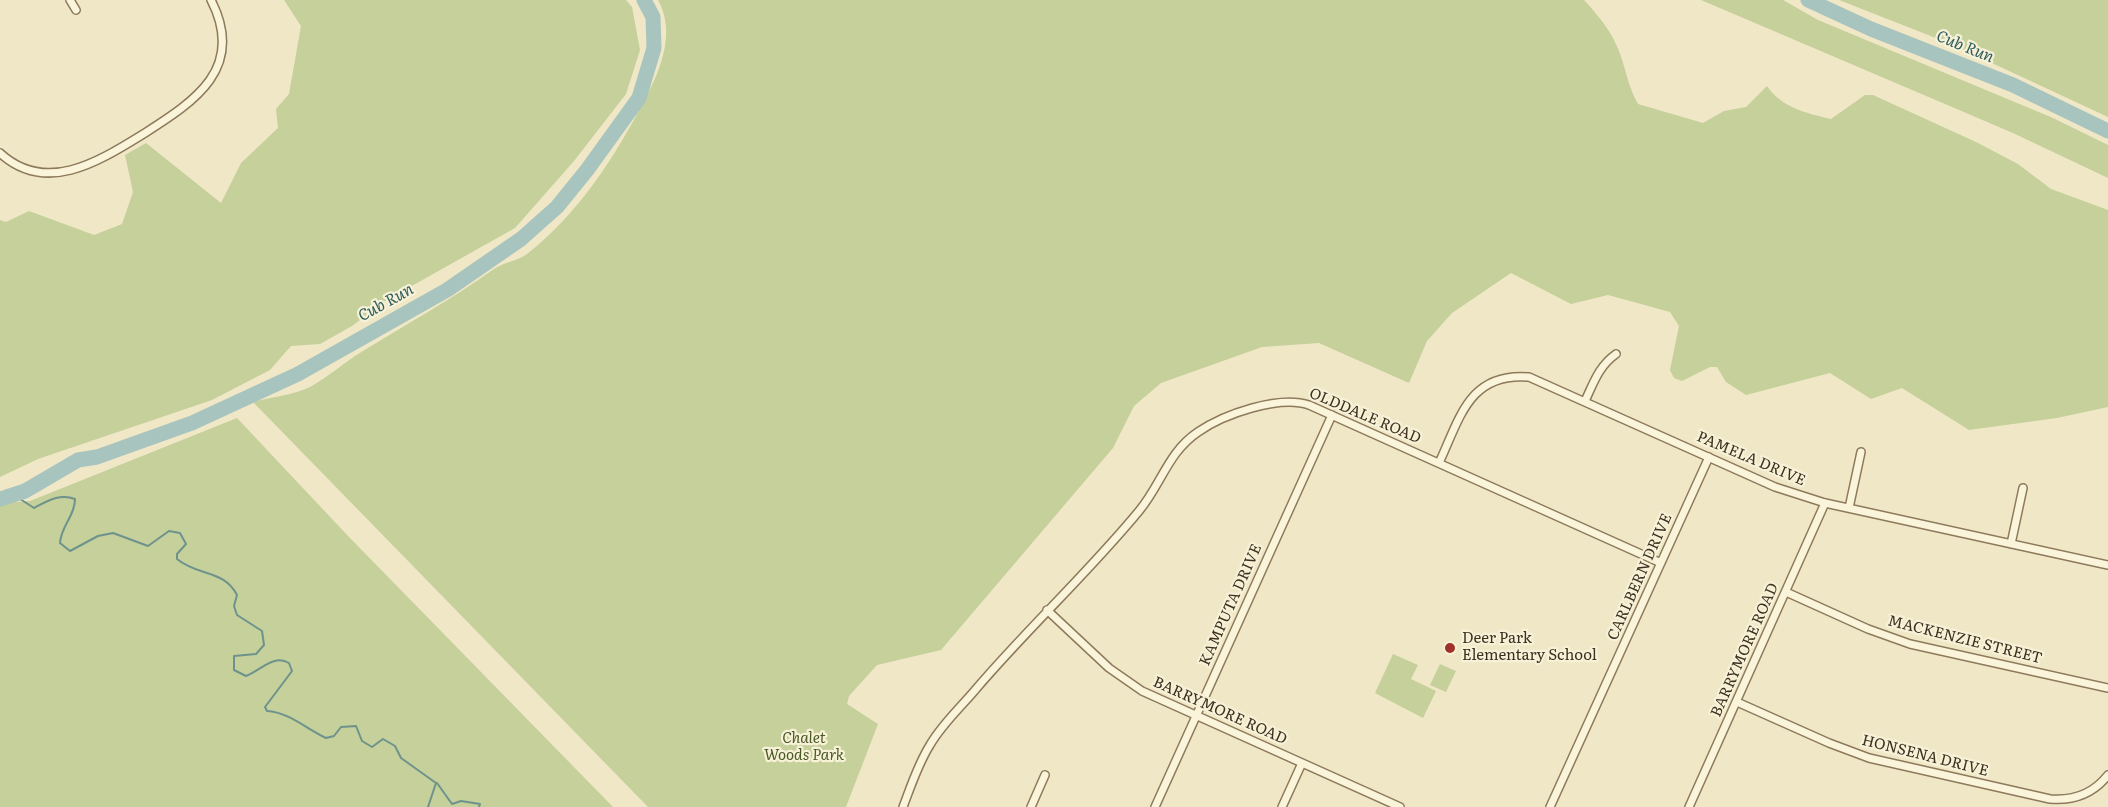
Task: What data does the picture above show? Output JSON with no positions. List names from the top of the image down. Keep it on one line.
{"streets":{"street":["OLDDALE ROAD","PAMELA DRIVE","CARLBERN DRIVE","KAMPUTA DRIVE","MACKENZIE STREET","BARRYMORE ROAD","HONSENA DRIVE"]},"crossings":[["OLDDALE ROAD","PAMELA DRIVE"],["OLDDALE ROAD","CARLBERN DRIVE"],["OLDDALE ROAD","KAMPUTA DRIVE"],["OLDDALE ROAD","BARRYMORE ROAD"],["PAMELA DRIVE","CARLBERN DRIVE"],["PAMELA DRIVE","BARRYMORE ROAD"],["KAMPUTA DRIVE","BARRYMORE ROAD"],["MACKENZIE STREET","BARRYMORE ROAD"],["BARRYMORE ROAD","HONSENA DRIVE"]],"water":["Cub Run"],"parks":["Chalet Woods Park"],"places":["Deer Park Elementary School"]}
